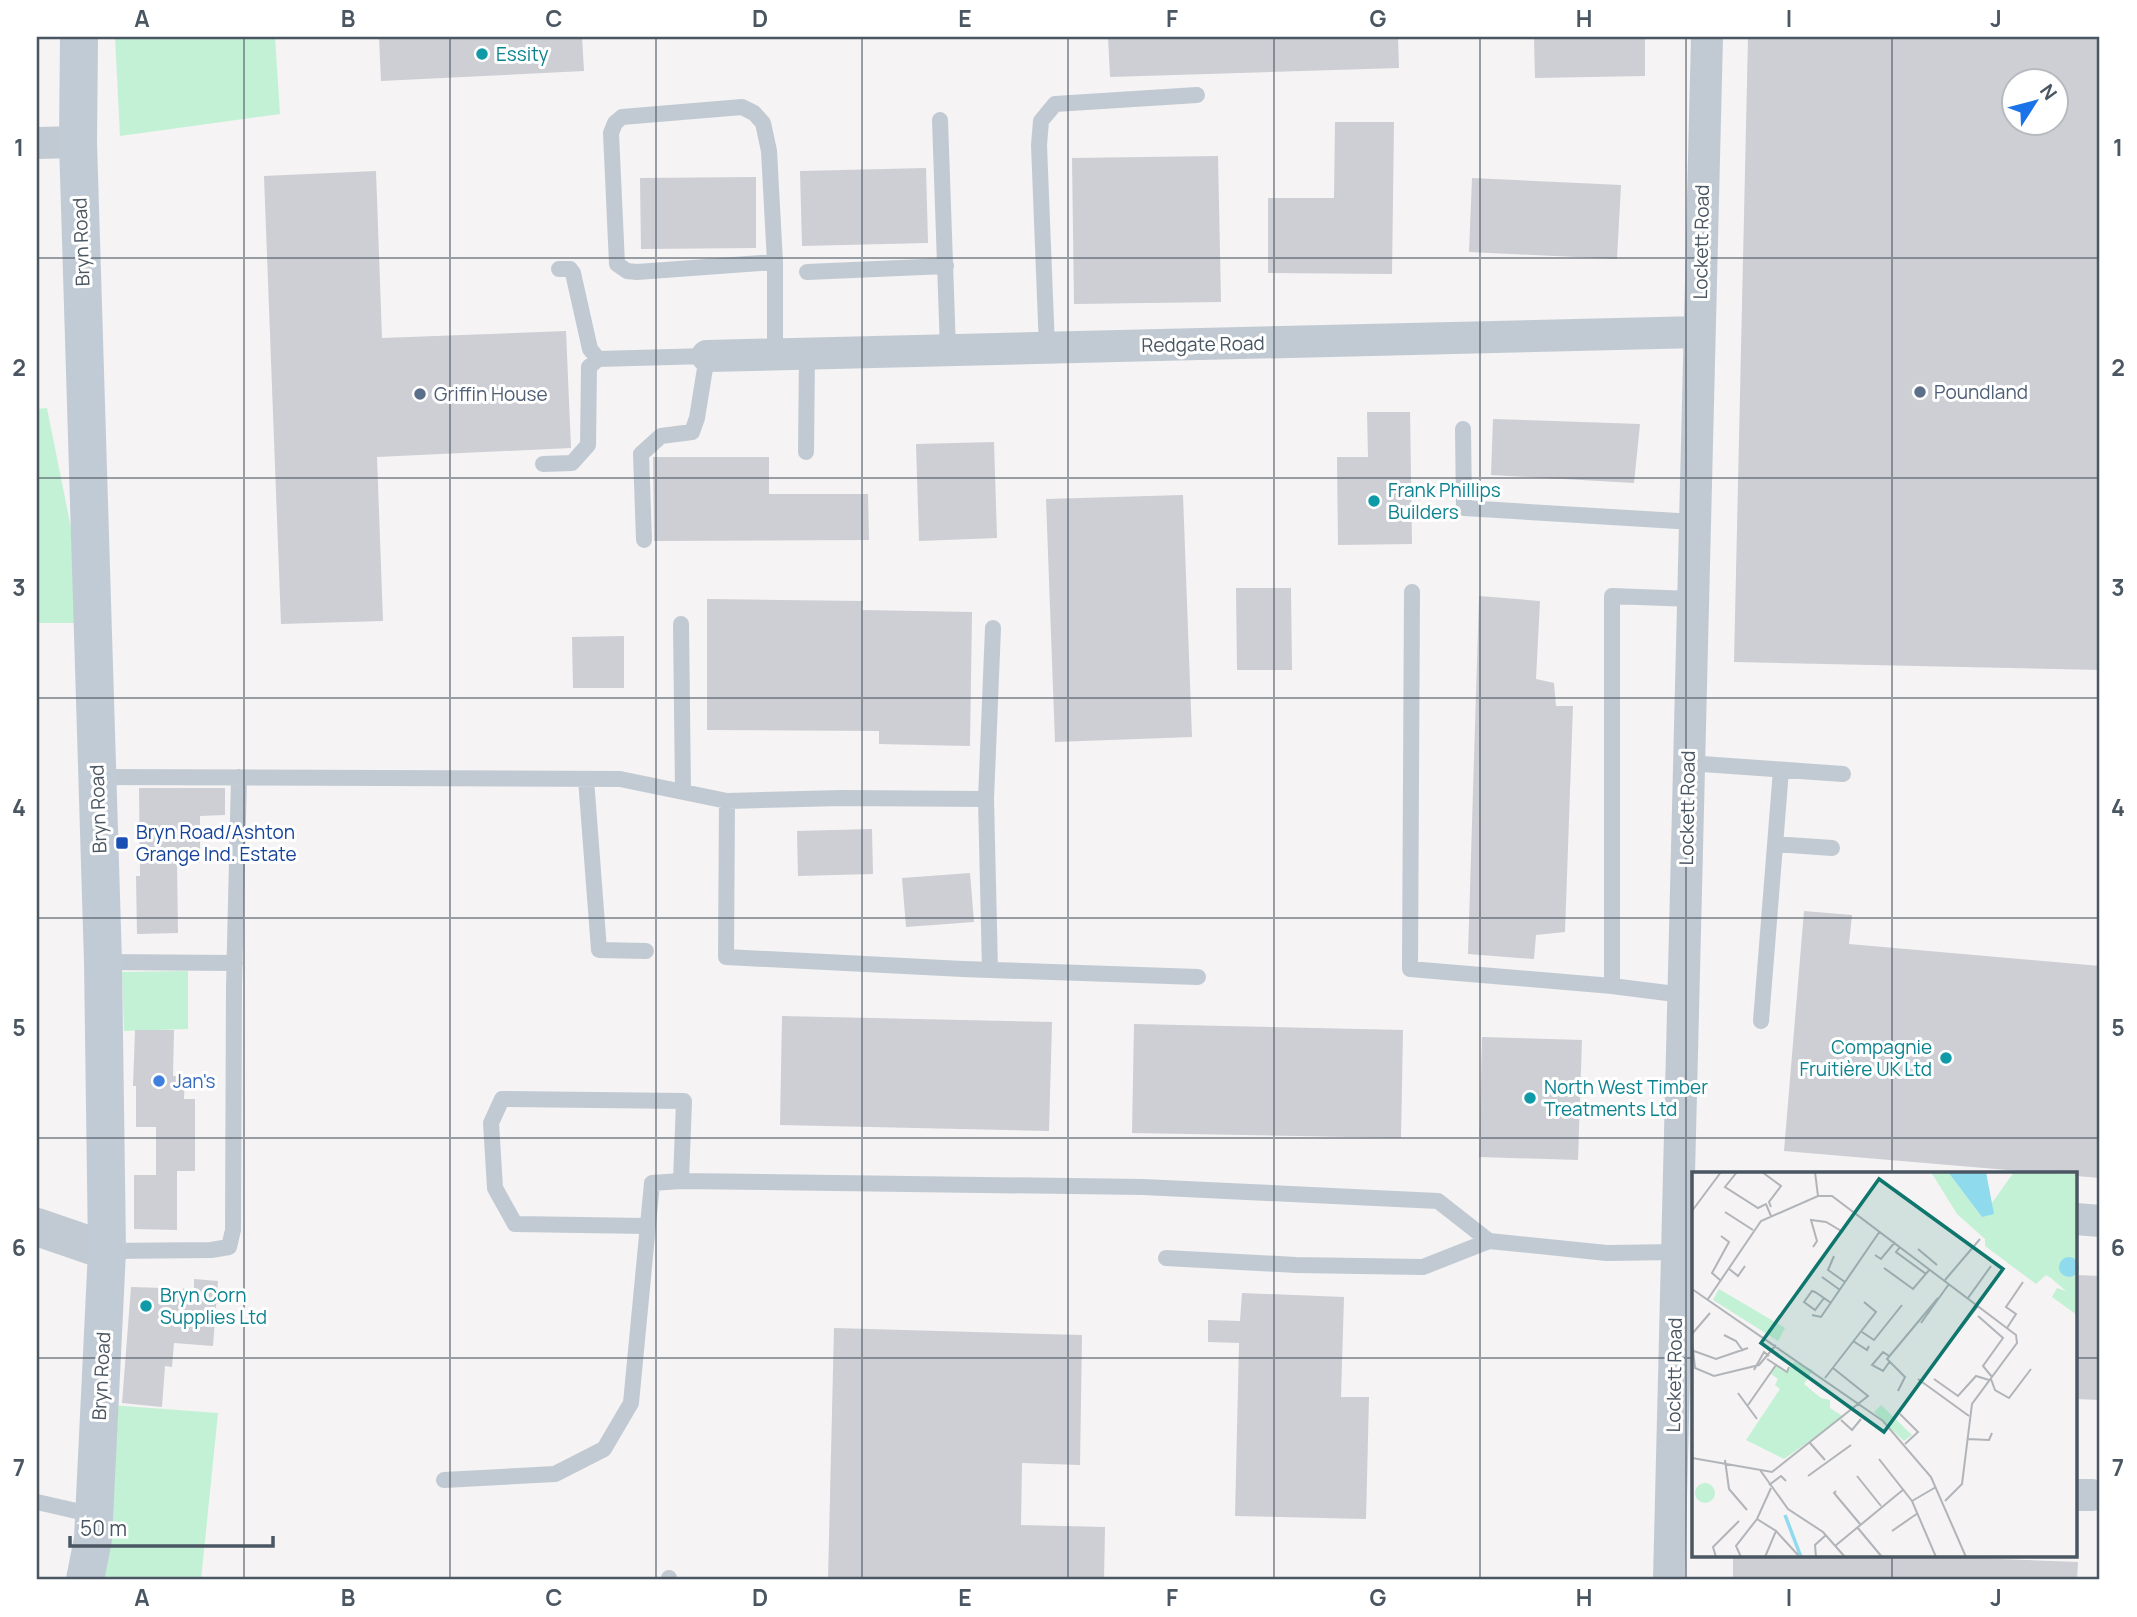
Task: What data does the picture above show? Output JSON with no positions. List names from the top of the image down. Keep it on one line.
{"streets":{"main road":["Bryn Road"],"street":["Lockett Road","Redgate Road"]},"crossings":[["Lockett Road","Redgate Road"]],"places":{"other":["Essity","Poundland","Griffin House","Frank Phillips Builders","Compagnie Fruitière UK Ltd","Jan's","North West Timber Treatments Ltd","Bryn Corn Supplies Ltd"],"transit":["Bryn Road/Ashton Grange Ind. Estate"]},"scale_bar":"50 m","north":"top right","grid":{"columns":["A","B","C","D","E","F","G","H","I","J"],"rows":["1","2","3","4","5","6","7"]}}
